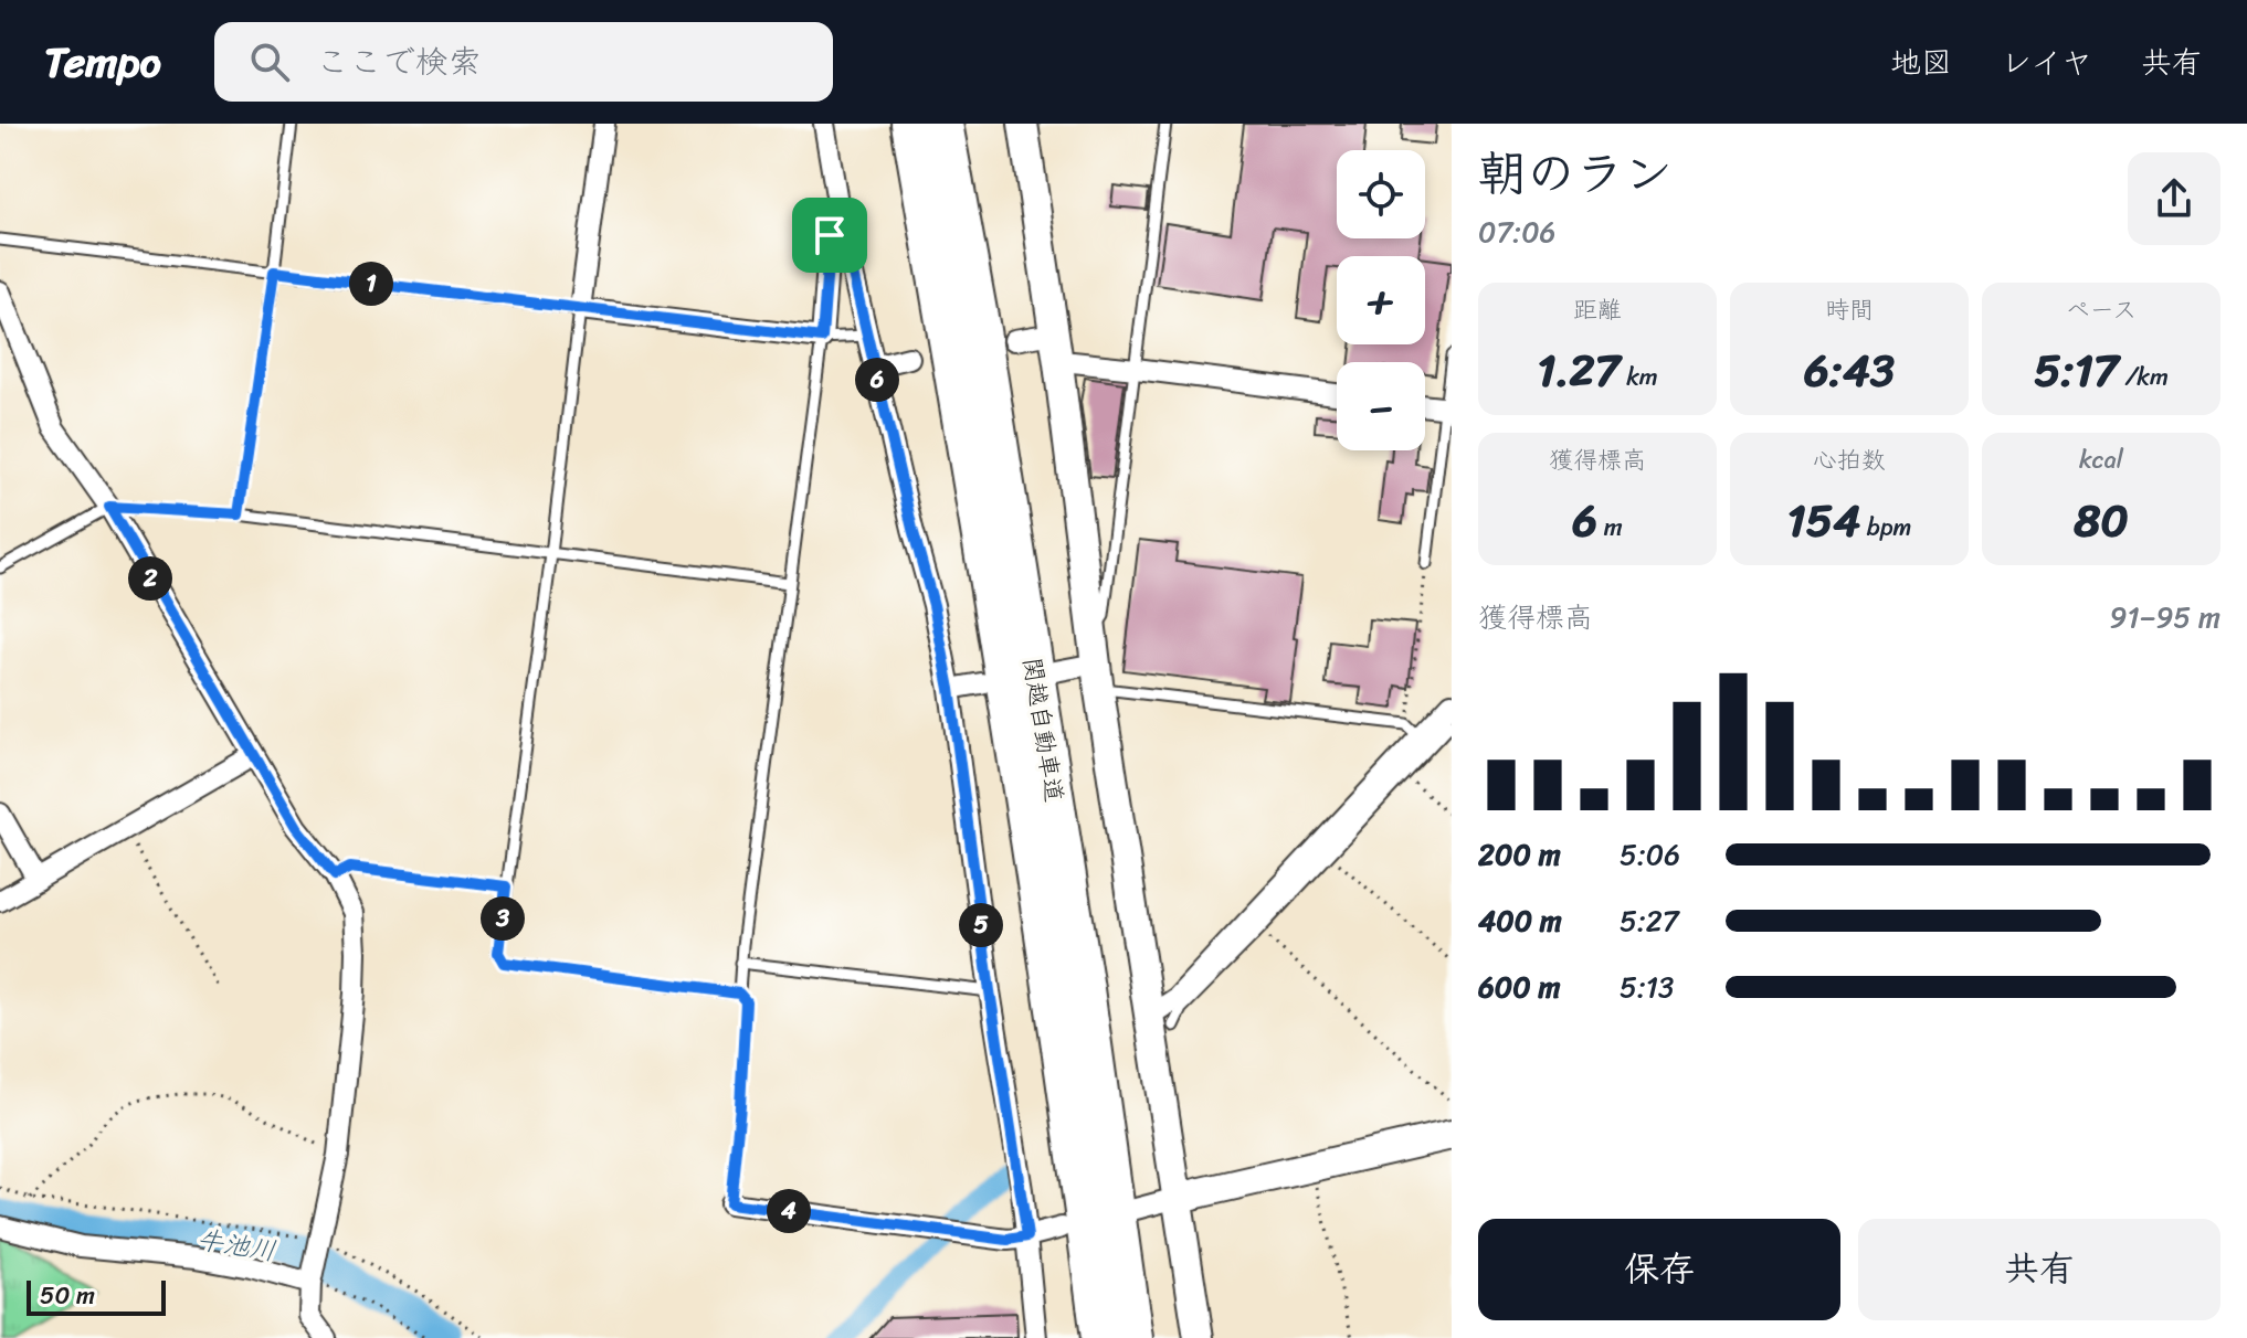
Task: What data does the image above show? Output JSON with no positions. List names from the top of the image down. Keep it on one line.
{"streets":{"highway":["関越自動車道"]},"water":["牛池川"],"scale_bar":"50 m","page":{"header":"Tempo","search":"ここで検索","nav":["地図","レイヤ","共有"],"heading":["朝のラン","07:06"],"map_buttons":["+","−"],"pins":["1","6","2","3","5","4"],"stats":[["距離","1.27 km"],["時間","6:43"],["ペース","5:17 /km"],["獲得標高","6 m"],["心拍数","154 bpm"],["kcal","80"]],"chart":["獲得標高","91–95 m"],"list":[{"name":"200 m","note":"5:06"},{"name":"400 m","note":"5:27"},{"name":"600 m","note":"5:13"}],"buttons":["保存","共有"],"scale":"50 m"}}
